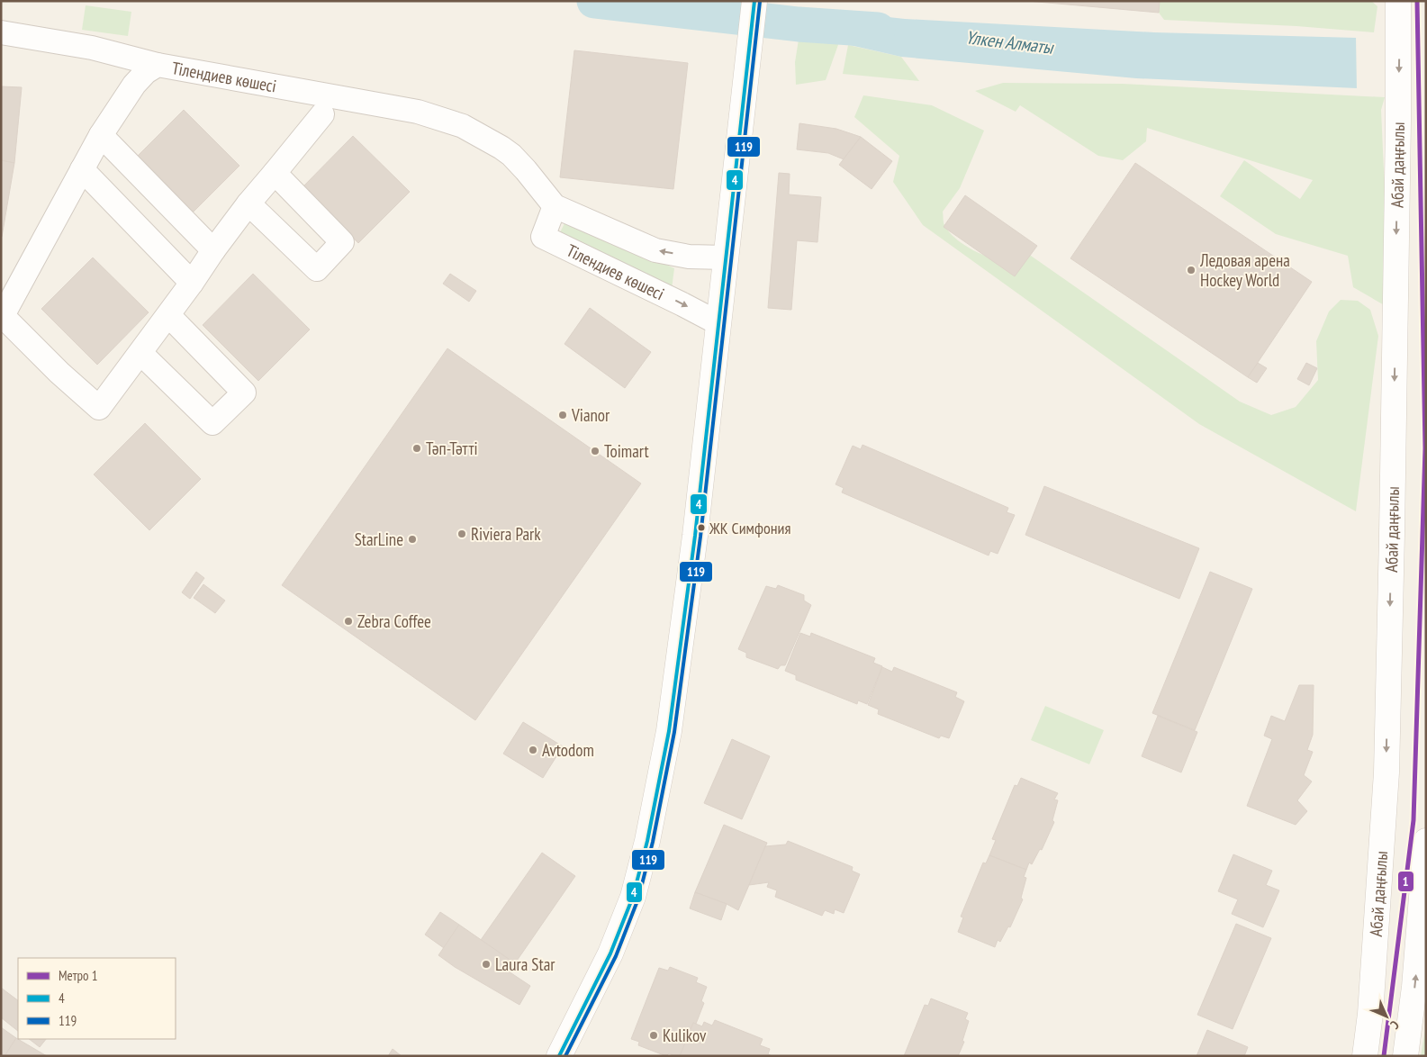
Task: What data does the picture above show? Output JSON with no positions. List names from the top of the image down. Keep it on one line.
{"streets":{"main road":["Абай даңғылы"],"street":["Тілендиев көшесі"]},"one_way":["Абай даңғылы"],"water":["Үлкен Алматы"],"places":["Ледовая арена Hockey World","Vianor","Тәп-Тәтті","Toimart","ЖК Симфония","Riviera Park","StarLine","Zebra Coffee","Avtodom","Laura Star","Kulikov"],"lines":["metro line 1","transit line 4","transit line 119"],"legend":["Метро 1","4","119"],"north":"bottom right"}
